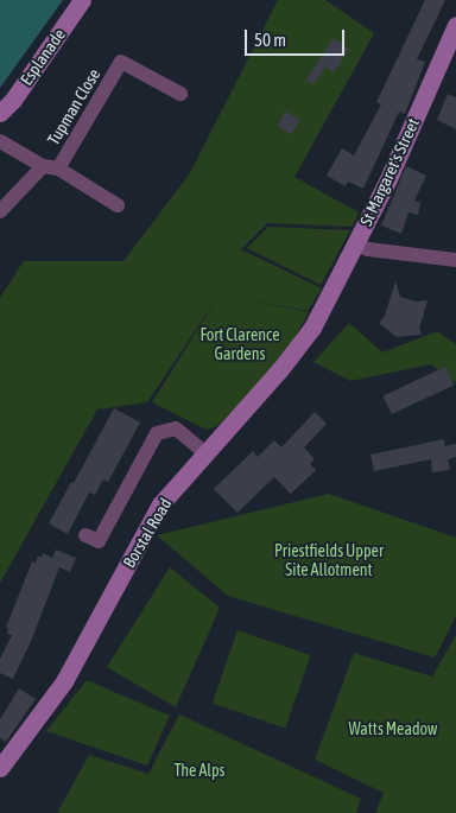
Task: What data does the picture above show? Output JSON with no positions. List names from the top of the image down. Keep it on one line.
{"streets":{"street":["Esplanade","Tupman Close","St Margaret's Street","Borstal Road"]},"crossings":[["St Margaret's Street","Borstal Road"]],"parks":["Fort Clarence Gardens","Priestfields Upper Site Allotment","Watts Meadow","The Alps"],"scale_bar":"50 m"}
